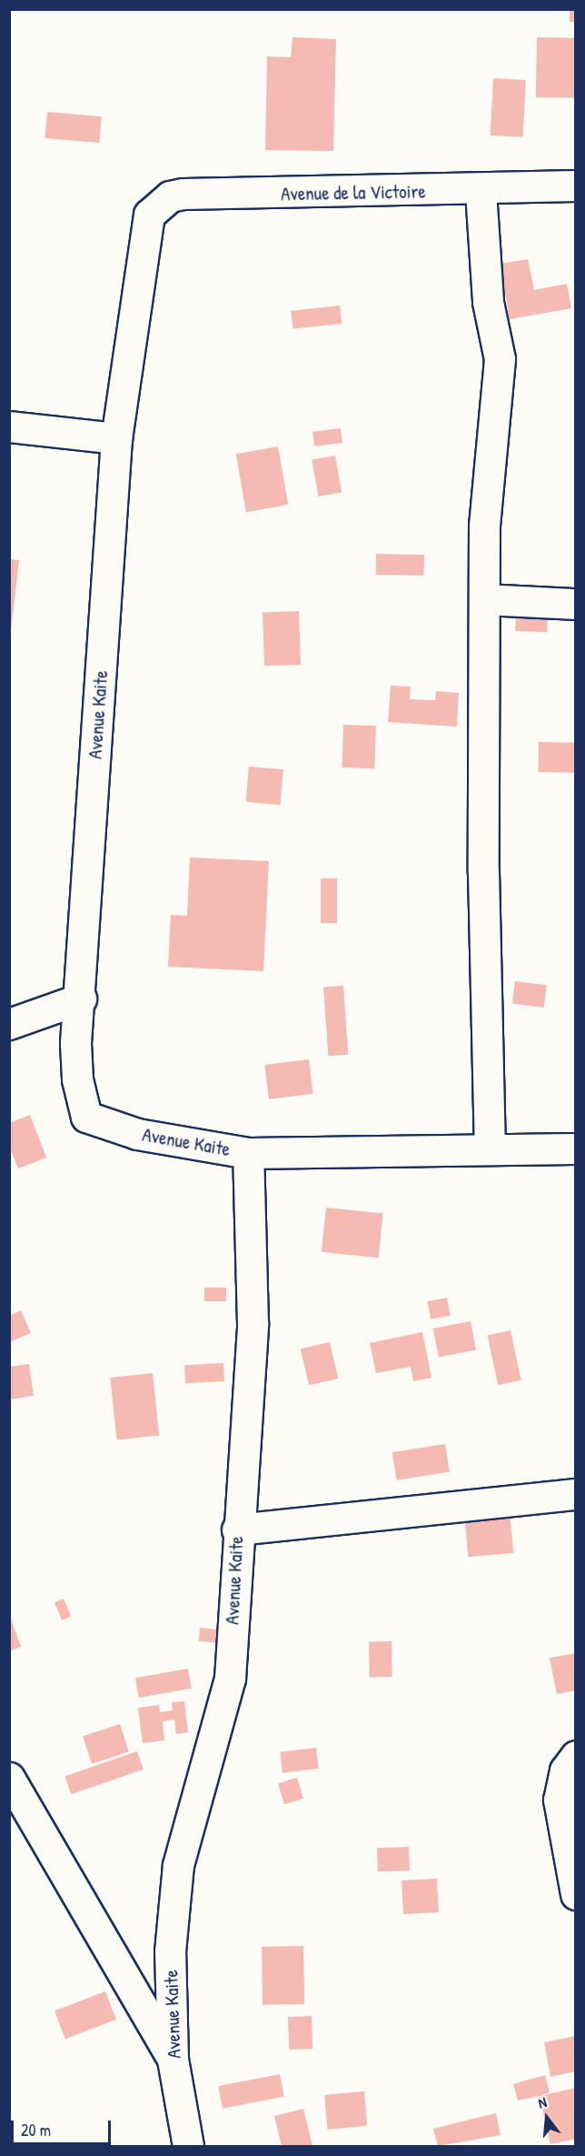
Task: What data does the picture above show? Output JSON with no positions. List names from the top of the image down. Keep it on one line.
{"streets":{"street":["Avenue de la Victoire","Avenue Kaite"]},"crossings":[["Avenue de la Victoire","Avenue Kaite"]],"scale_bar":"20 m","north":"top"}
